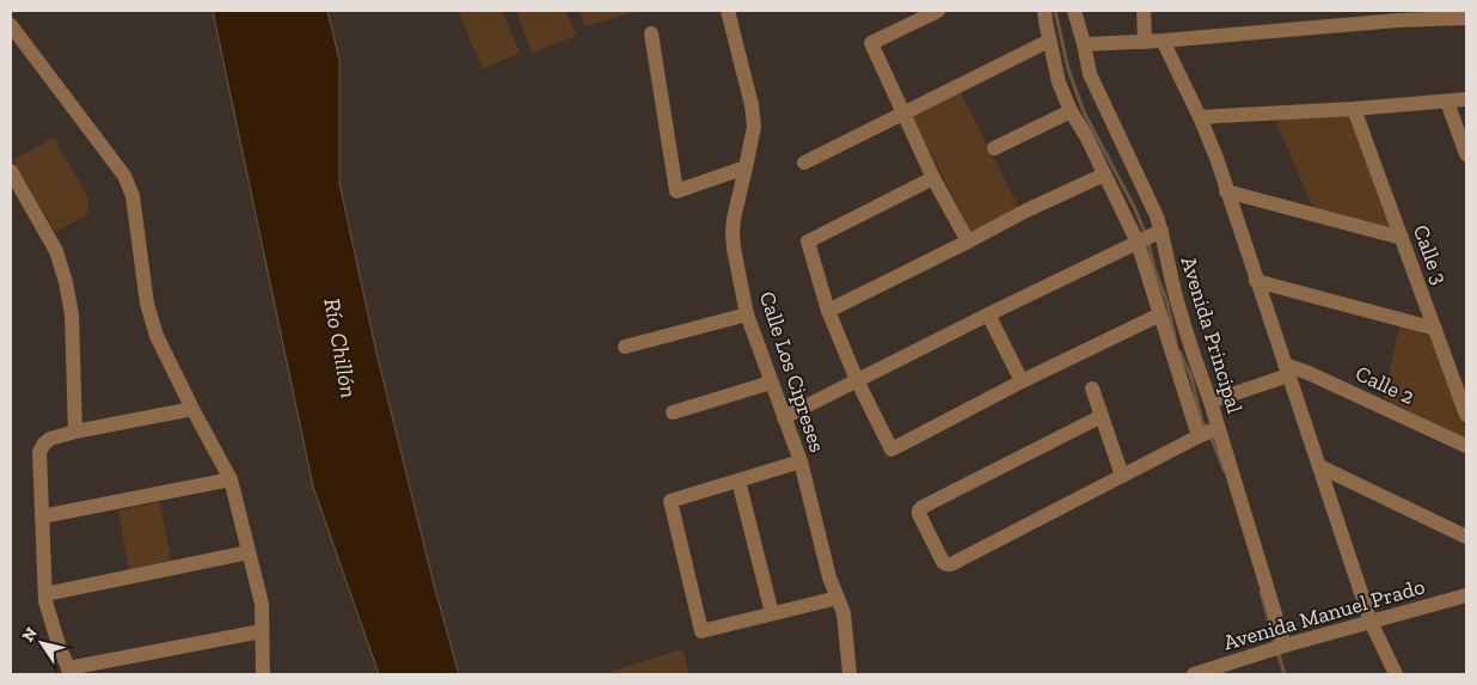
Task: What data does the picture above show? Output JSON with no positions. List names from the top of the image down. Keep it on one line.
{"streets":{"street":["Calle 3","Avenida Principal","Calle Los Cipreses","Calle 2","Avenida Manuel Prado"]},"crossings":[["Avenida Principal","Avenida Manuel Prado"]],"water":["Río Chillón"],"north":"top left"}
